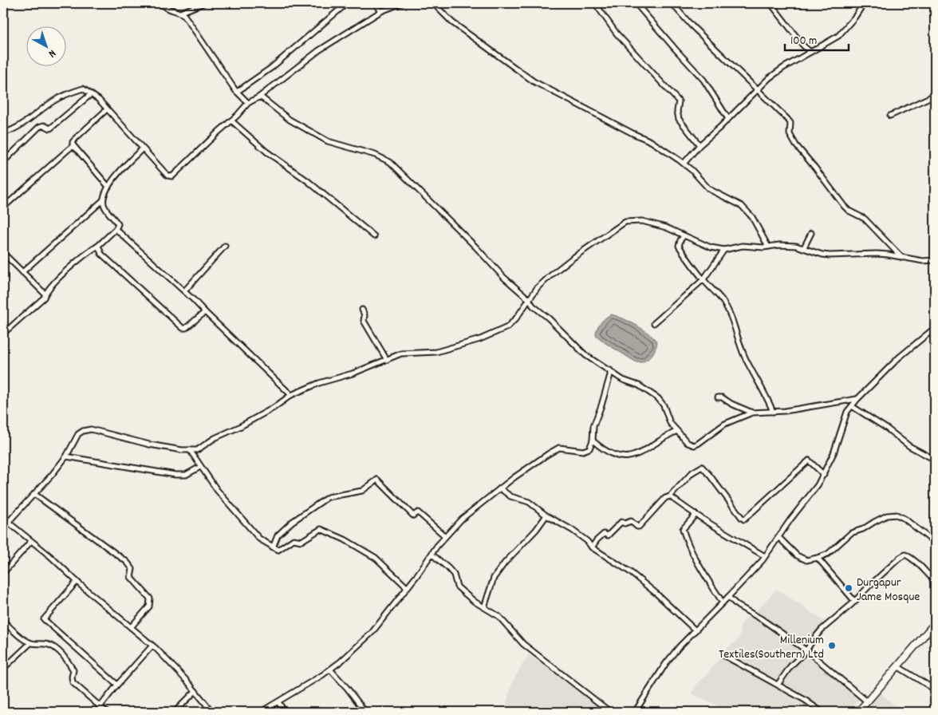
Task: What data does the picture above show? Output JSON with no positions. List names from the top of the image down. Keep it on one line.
{"places":["Durgapur Jame Mosque","Millenium Textiles(Southern) Ltd"],"scale_bar":"100 m","north":"bottom right"}
